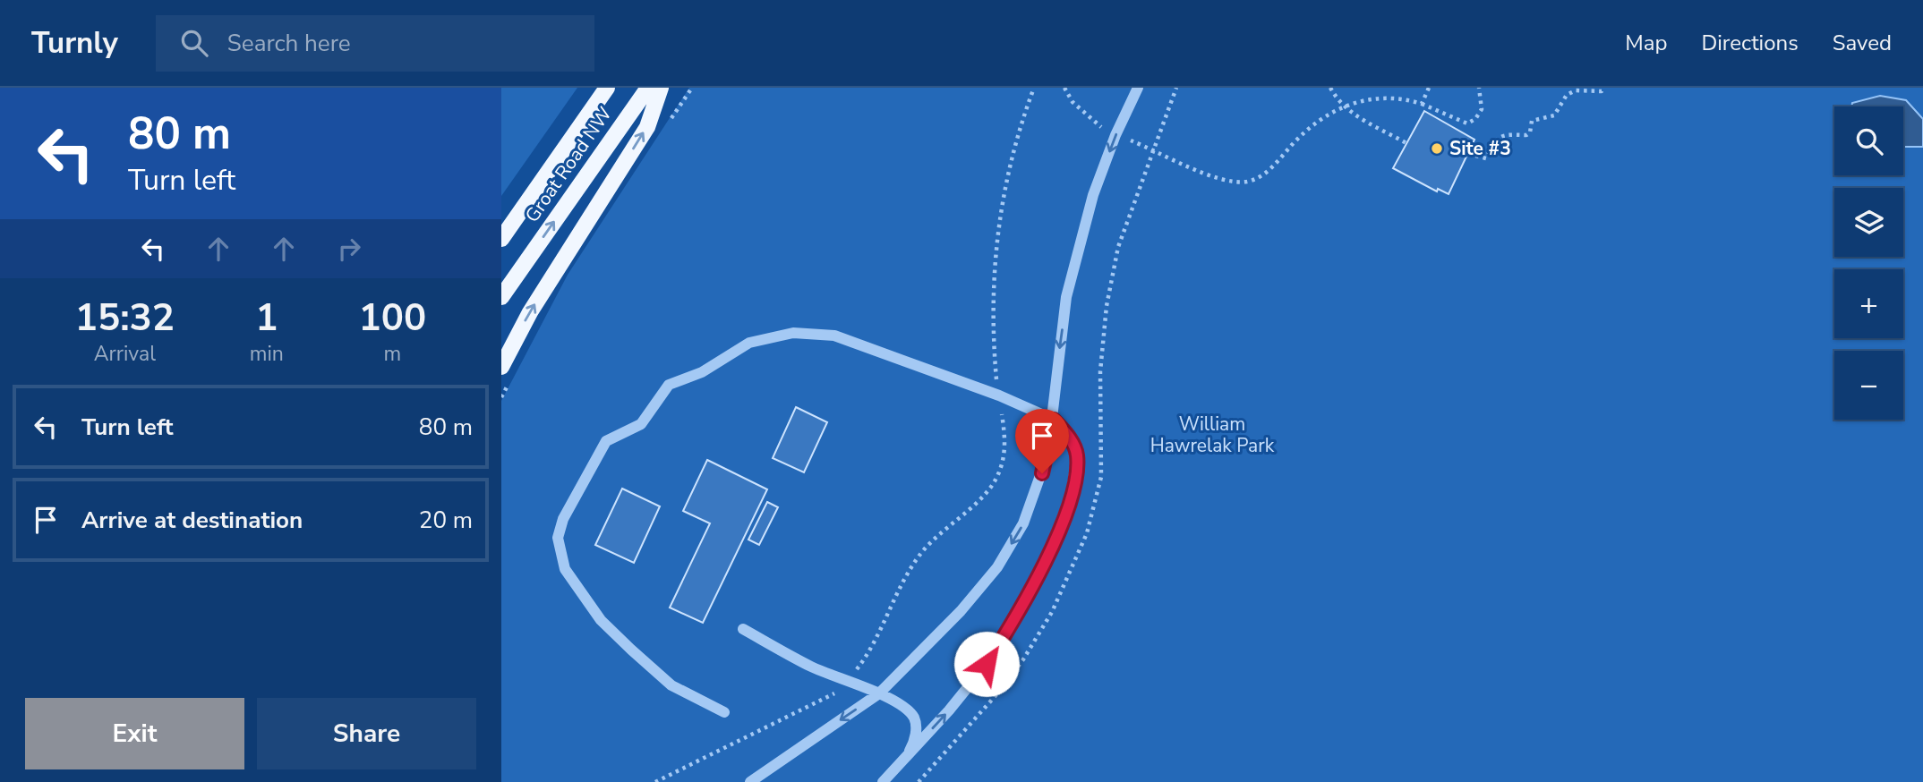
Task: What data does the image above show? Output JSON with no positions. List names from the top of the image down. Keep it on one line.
{"streets":{"main road":["Groat Road NW"]},"parks":["William Hawrelak Park"],"places":["Site #3"],"page":{"header":"Turnly","search":"Search here","nav":["Map","Directions","Saved"],"turn":["80 m","Turn left"],"map_buttons":["+","−"],"eta":["15:32","Arrival","1","min","100","m"],"list":[{"name":"Turn left","value":"80 m"},{"name":"Arrive at destination","value":"20 m"}],"buttons":["Exit","Share"]}}
